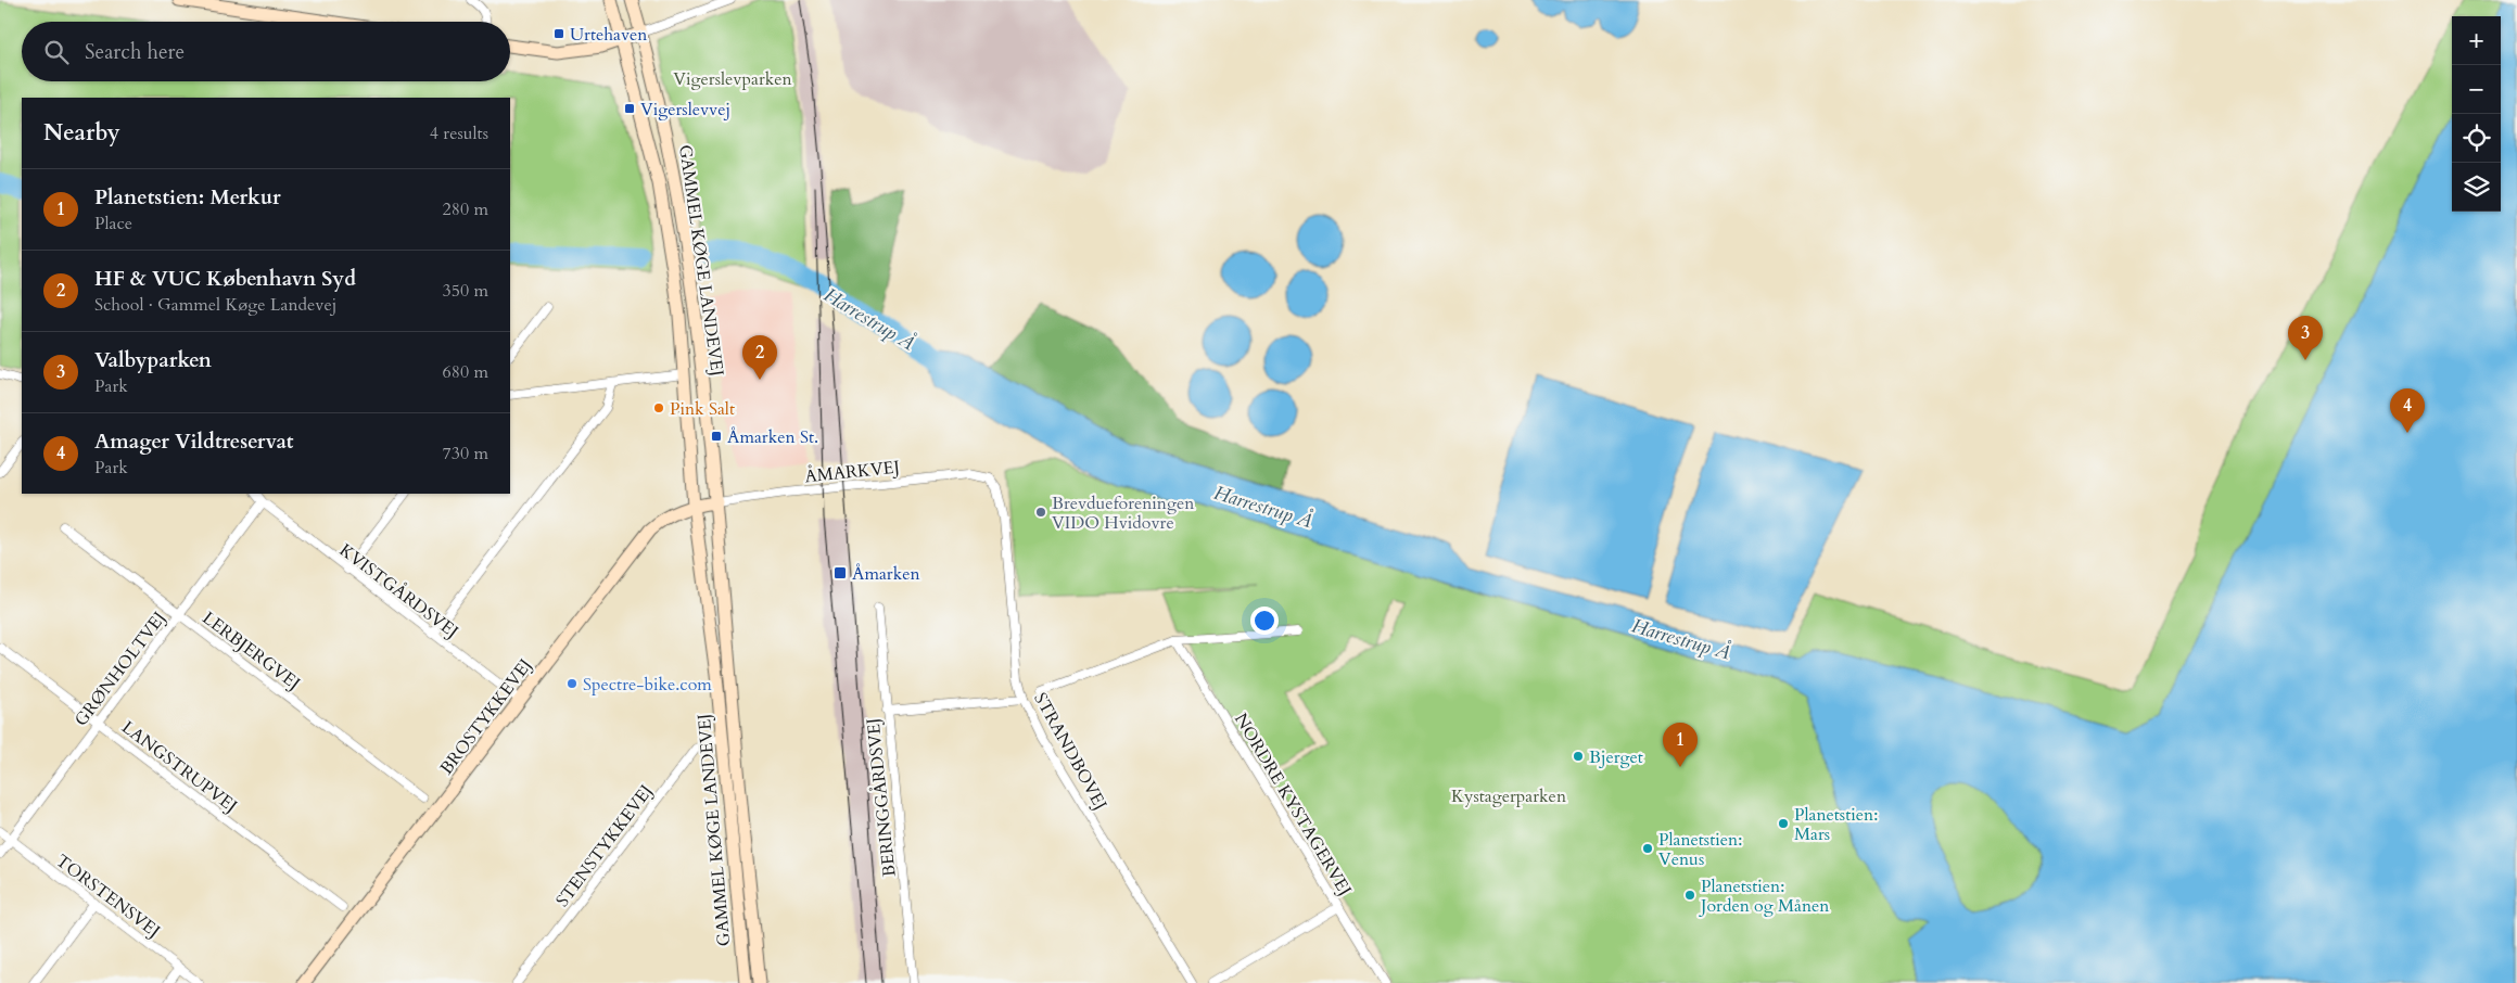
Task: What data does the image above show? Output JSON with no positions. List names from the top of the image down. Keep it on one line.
{"streets":{"main road":["GAMMEL KØGE LANDEVEJ","BROSTYKKEVEJ"],"street":["ÅMARKVEJ","KVISTGÅRDSVEJ","LERBJERGVEJ","GRØNHOLTVEJ","STRANDBOVEJ","LANGSTRUPVEJ","BERINGGÅRDSVEJ","NORDRE KYSTAGERVEJ","STENSTYKKEVEJ","TORSTENSVEJ"]},"crossings":[["GAMMEL KØGE LANDEVEJ","ÅMARKVEJ"],["GAMMEL KØGE LANDEVEJ","BROSTYKKEVEJ"],["GAMMEL KØGE LANDEVEJ","STENSTYKKEVEJ"],["ÅMARKVEJ","BROSTYKKEVEJ"],["ÅMARKVEJ","STRANDBOVEJ"],["KVISTGÅRDSVEJ","GRØNHOLTVEJ"],["KVISTGÅRDSVEJ","BROSTYKKEVEJ"],["LERBJERGVEJ","GRØNHOLTVEJ"],["GRØNHOLTVEJ","LANGSTRUPVEJ"],["GRØNHOLTVEJ","TORSTENSVEJ"]],"water":["Harrestrup Å"],"parks":["Vigerslevparken","Kystagerparken"],"places":{"transit":["Urtehaven","Vigerslevvej","Åmarken St.","Åmarken"],"other":["Pink Salt","Brevdueforeningen VIDO Hvidovre","Spectre-bike.com","Bjerget","Planetstien: Mars","Planetstien: Venus","Planetstien: Jorden og Månen"]},"page":{"map_buttons":["+","−"],"search":"Search here","heading":["Nearby","4 results"],"list":[{"mark":"1","name":"Planetstien: Merkur","note":"Place","value":"280 m"},{"mark":"2","name":"HF & VUC København Syd","note":"School · Gammel Køge Landevej","value":"350 m"},{"mark":"3","name":"Valbyparken","note":"Park","value":"680 m"},{"mark":"4","name":"Amager Vildtreservat","note":"Park","value":"730 m"}],"pins":["3","2","4","1"]}}
